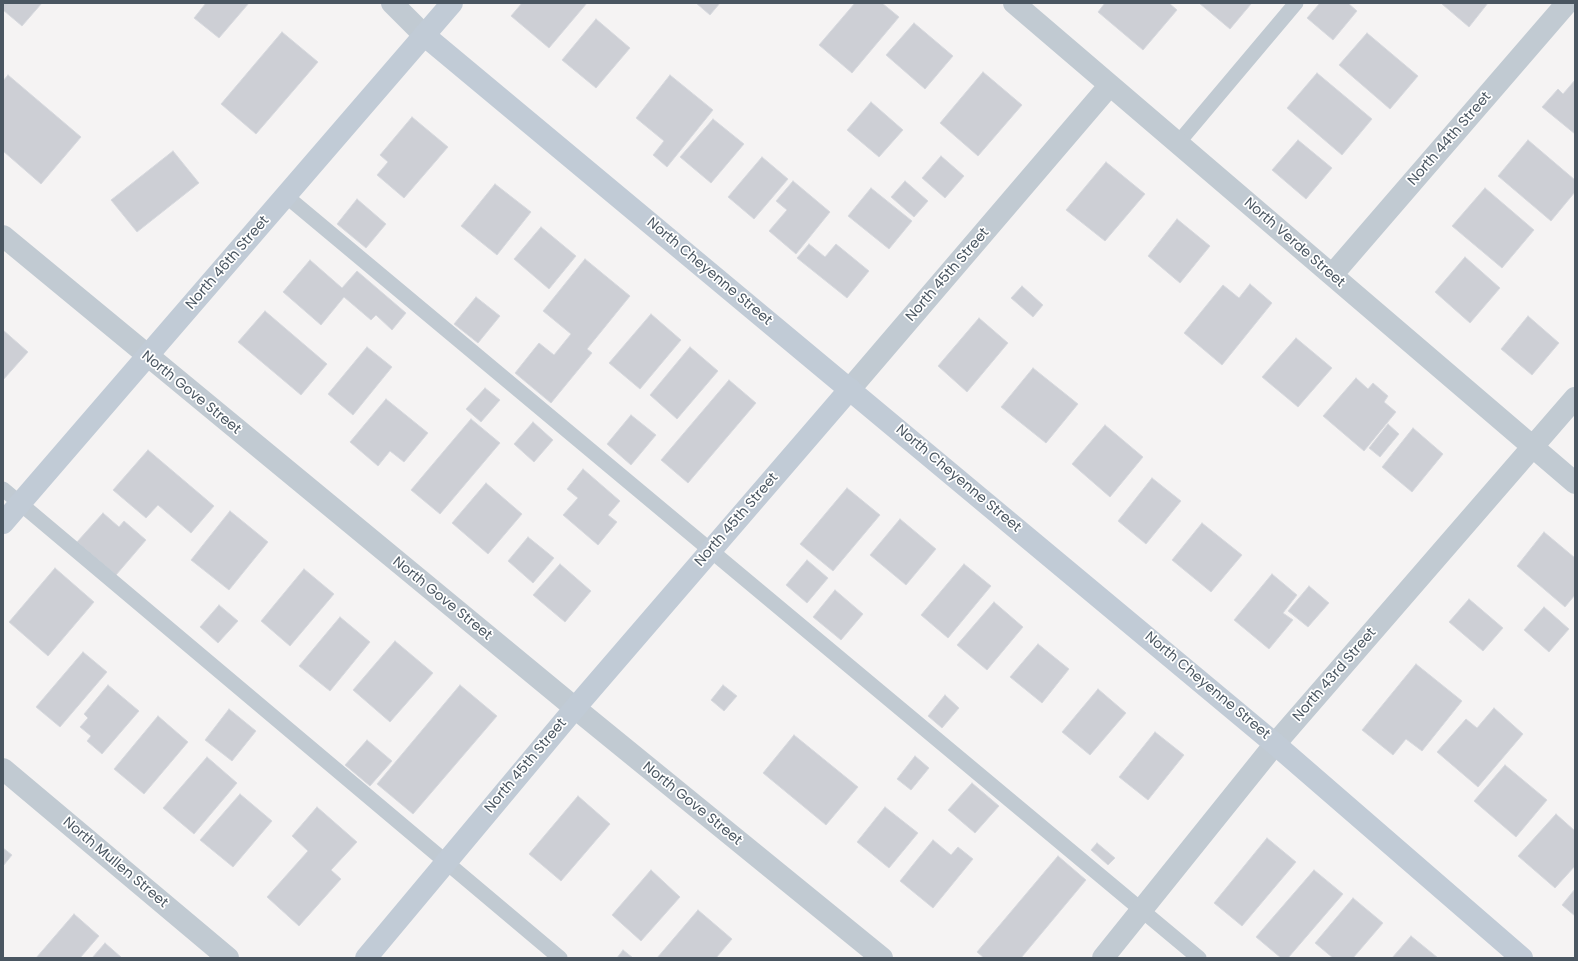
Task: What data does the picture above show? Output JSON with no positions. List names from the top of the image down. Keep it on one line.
{"streets":{"street":["North 44th Street","North Verde Street","North 46th Street","North Cheyenne Street","North 45th Street","North Gove Street","North 43rd Street","North Mullen Street"]},"crossings":[["North 44th Street","North Verde Street"],["North Verde Street","North 45th Street"],["North Verde Street","North 43rd Street"],["North 46th Street","North Cheyenne Street"],["North 46th Street","North Gove Street"],["North Cheyenne Street","North 45th Street"],["North Cheyenne Street","North 43rd Street"],["North 45th Street","North Gove Street"]]}
